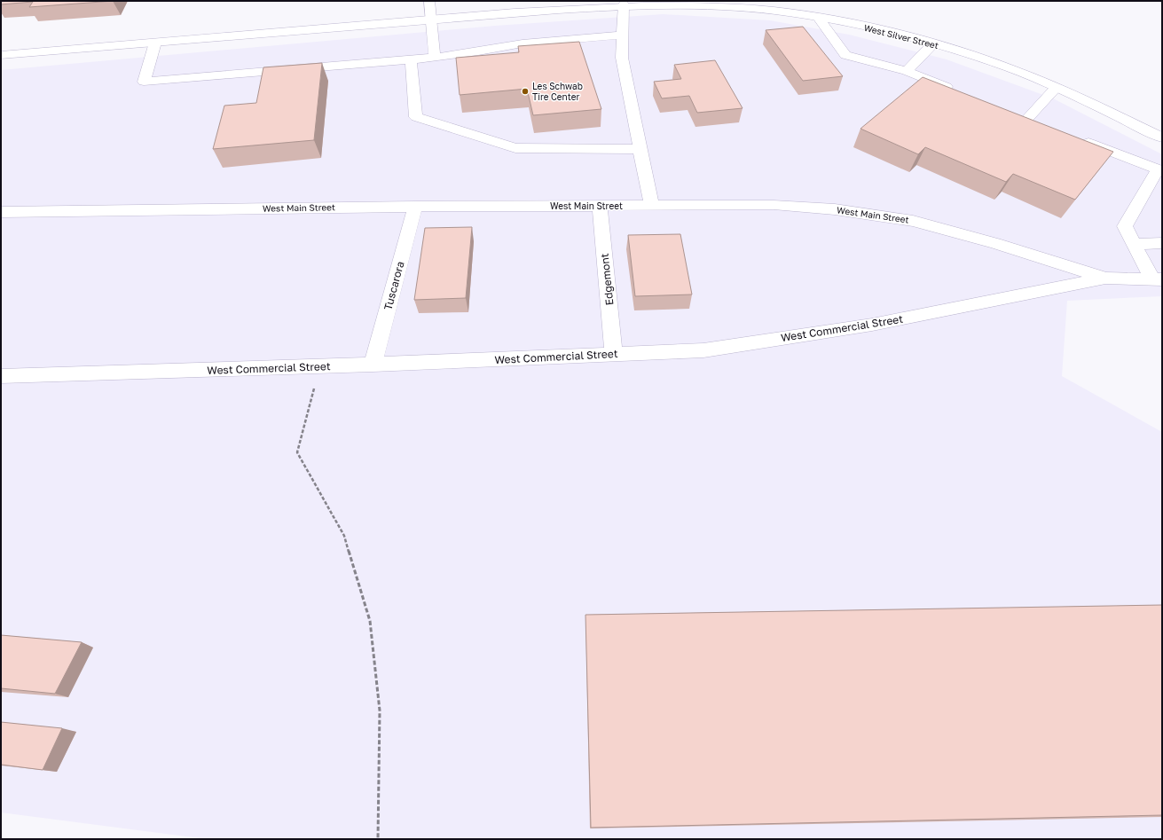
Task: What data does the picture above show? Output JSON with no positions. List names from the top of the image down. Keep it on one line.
{"streets":{"street":["West Silver Street","West Main Street","Edgemont","Tuscarora","West Commercial Street"]},"crossings":[["West Main Street","Edgemont"],["West Main Street","Tuscarora"],["West Main Street","West Commercial Street"],["Edgemont","West Commercial Street"],["Tuscarora","West Commercial Street"]],"places":["Les Schwab Tire Center"]}
